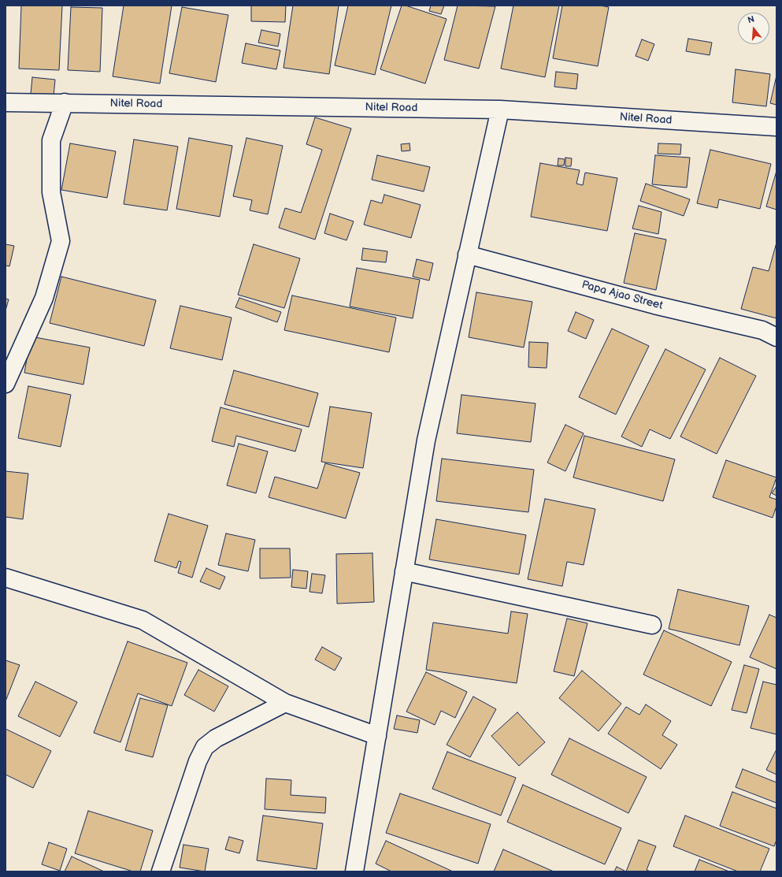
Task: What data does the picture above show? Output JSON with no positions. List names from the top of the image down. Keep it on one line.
{"streets":{"street":["Nitel Road","Papa Ajao Street"]},"north":"top"}
